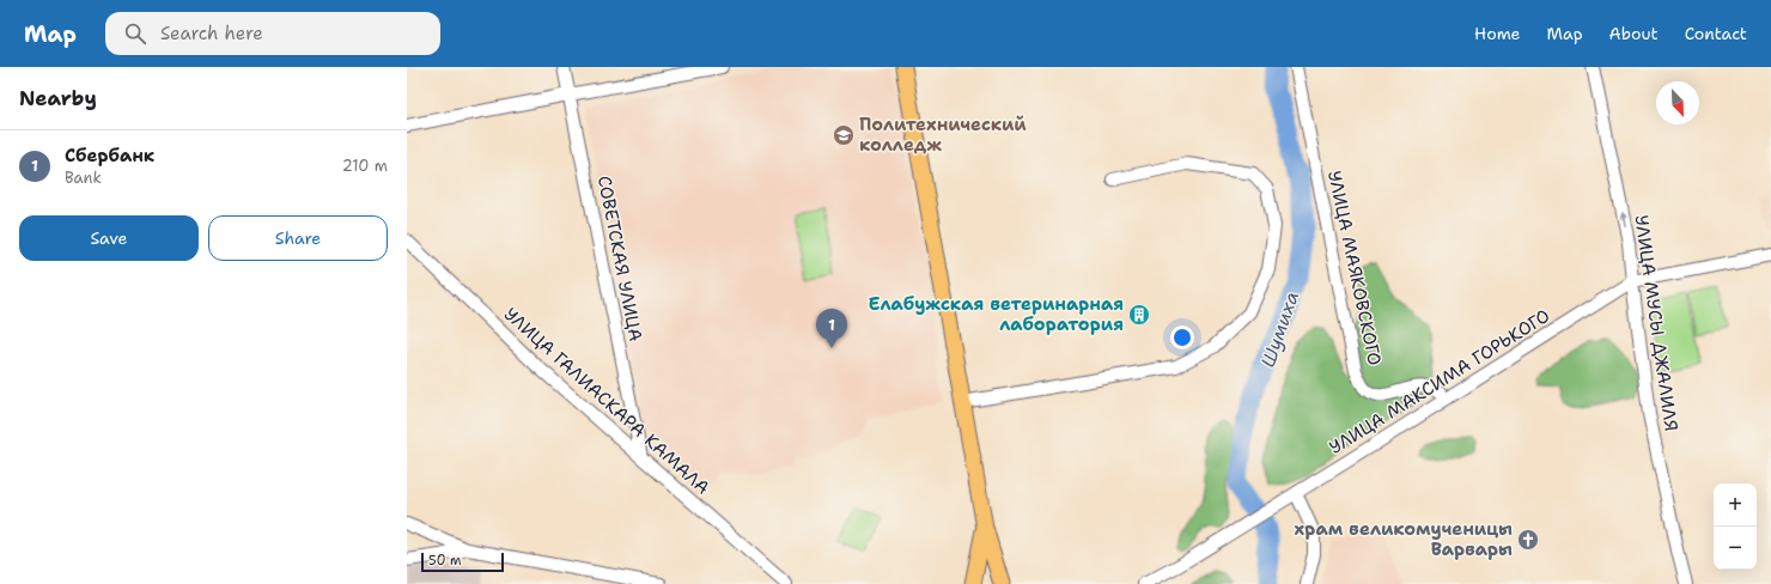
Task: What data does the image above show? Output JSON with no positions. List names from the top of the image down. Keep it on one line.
{"streets":{"street":["СОВЕТСКАЯ УЛИЦА","УЛИЦА МАЯКОВСКОГО","УЛИЦА МУСЫ ДЖАЛИЛЯ","УЛИЦА МАКСИМА ГОРЬКОГО","УЛИЦА ГАЛИАСКАРА КАМАЛА"]},"crossings":[["СОВЕТСКАЯ УЛИЦА","УЛИЦА ГАЛИАСКАРА КАМАЛА"],["УЛИЦА МАЯКОВСКОГО","УЛИЦА МАКСИМА ГОРЬКОГО"],["УЛИЦА МУСЫ ДЖАЛИЛЯ","УЛИЦА МАКСИМА ГОРЬКОГО"]],"one_way":["УЛИЦА МУСЫ ДЖАЛИЛЯ"],"water":["Шумиха"],"places":{"school or university":["Политехнический колледж"],"building":["Елабужская ветеринарная лаборатория"],"church":["храм великомученицы Варвары"]},"scale_bar":"50 m","north":"bottom right","page":{"header":"Map","search":"Search here","nav":["Home","Map","About","Contact"],"heading":"Nearby","list":[{"mark":"1","name":"Сбербанк","note":"Bank","value":"210 m"}],"buttons":["Save","Share"],"pins":"1","map_buttons":["+","−"],"scale":"50 m"}}
